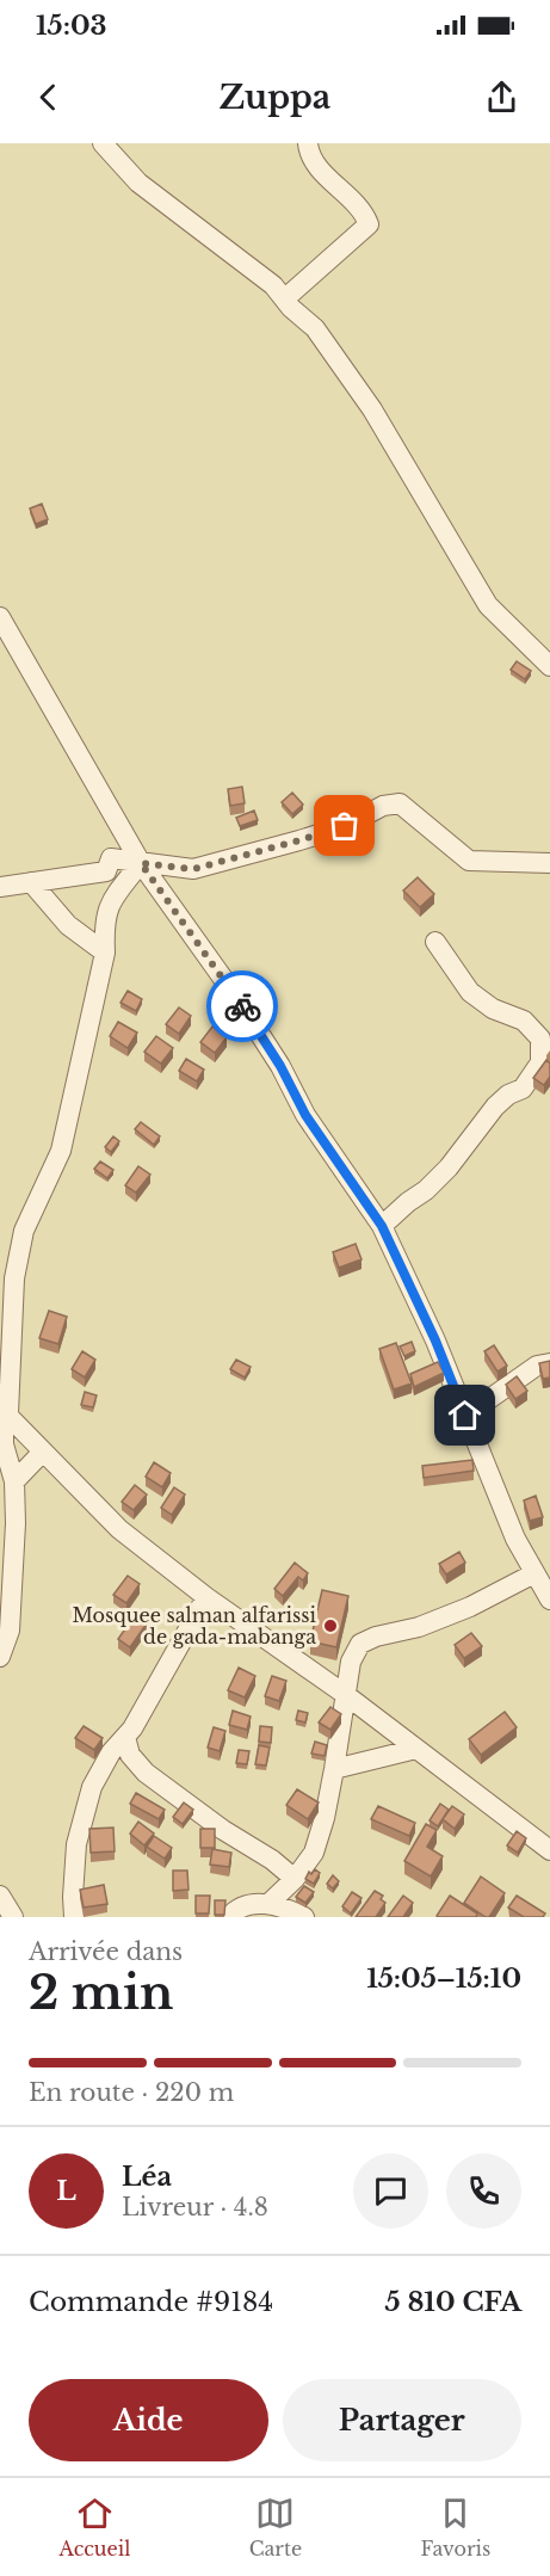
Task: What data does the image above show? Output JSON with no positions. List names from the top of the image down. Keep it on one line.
{"places":["Mosquee salman alfarissi de gada-mabanga"],"page":{"status":"15:03","header":"Zuppa","heading":["2 min","Arrivée dans","15:05–15:10"],"panel":["Léa","Livreur · 4.8","Commande #9184","5 810 CFA"],"bar":"En route · 220 m","round":"L","buttons":["Aide","Partager"],"tabs":["Accueil","Carte","Favoris"]}}
